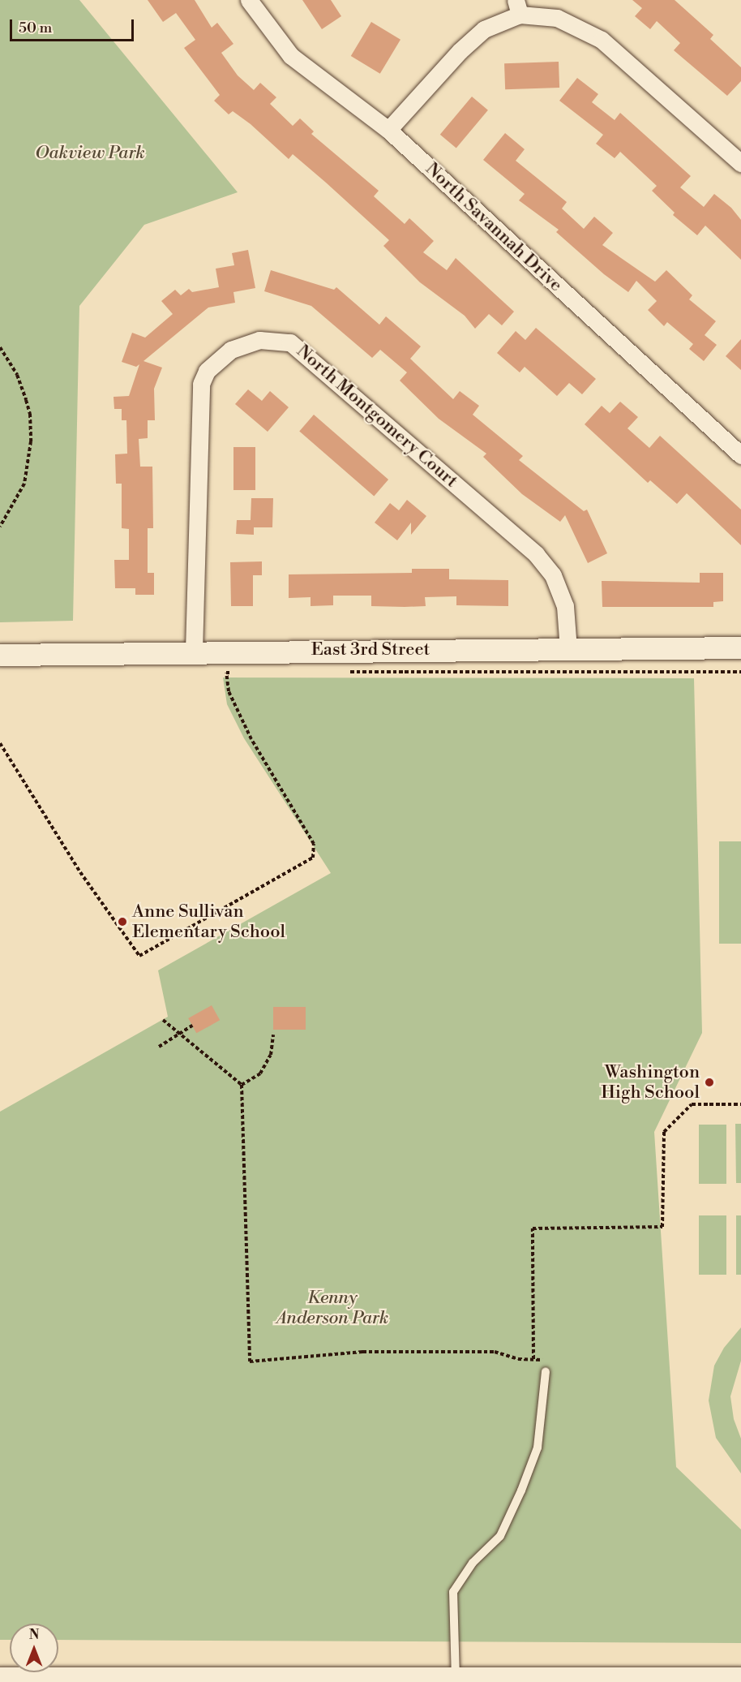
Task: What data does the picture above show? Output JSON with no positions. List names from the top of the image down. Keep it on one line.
{"streets":{"street":["North Savannah Drive","North Montgomery Court","East 3rd Street"]},"crossings":[["North Montgomery Court","East 3rd Street"]],"parks":["Oakview Park","Kenny Anderson Park"],"places":["Anne Sullivan Elementary School","Washington High School"],"scale_bar":"50 m","north":"top"}
